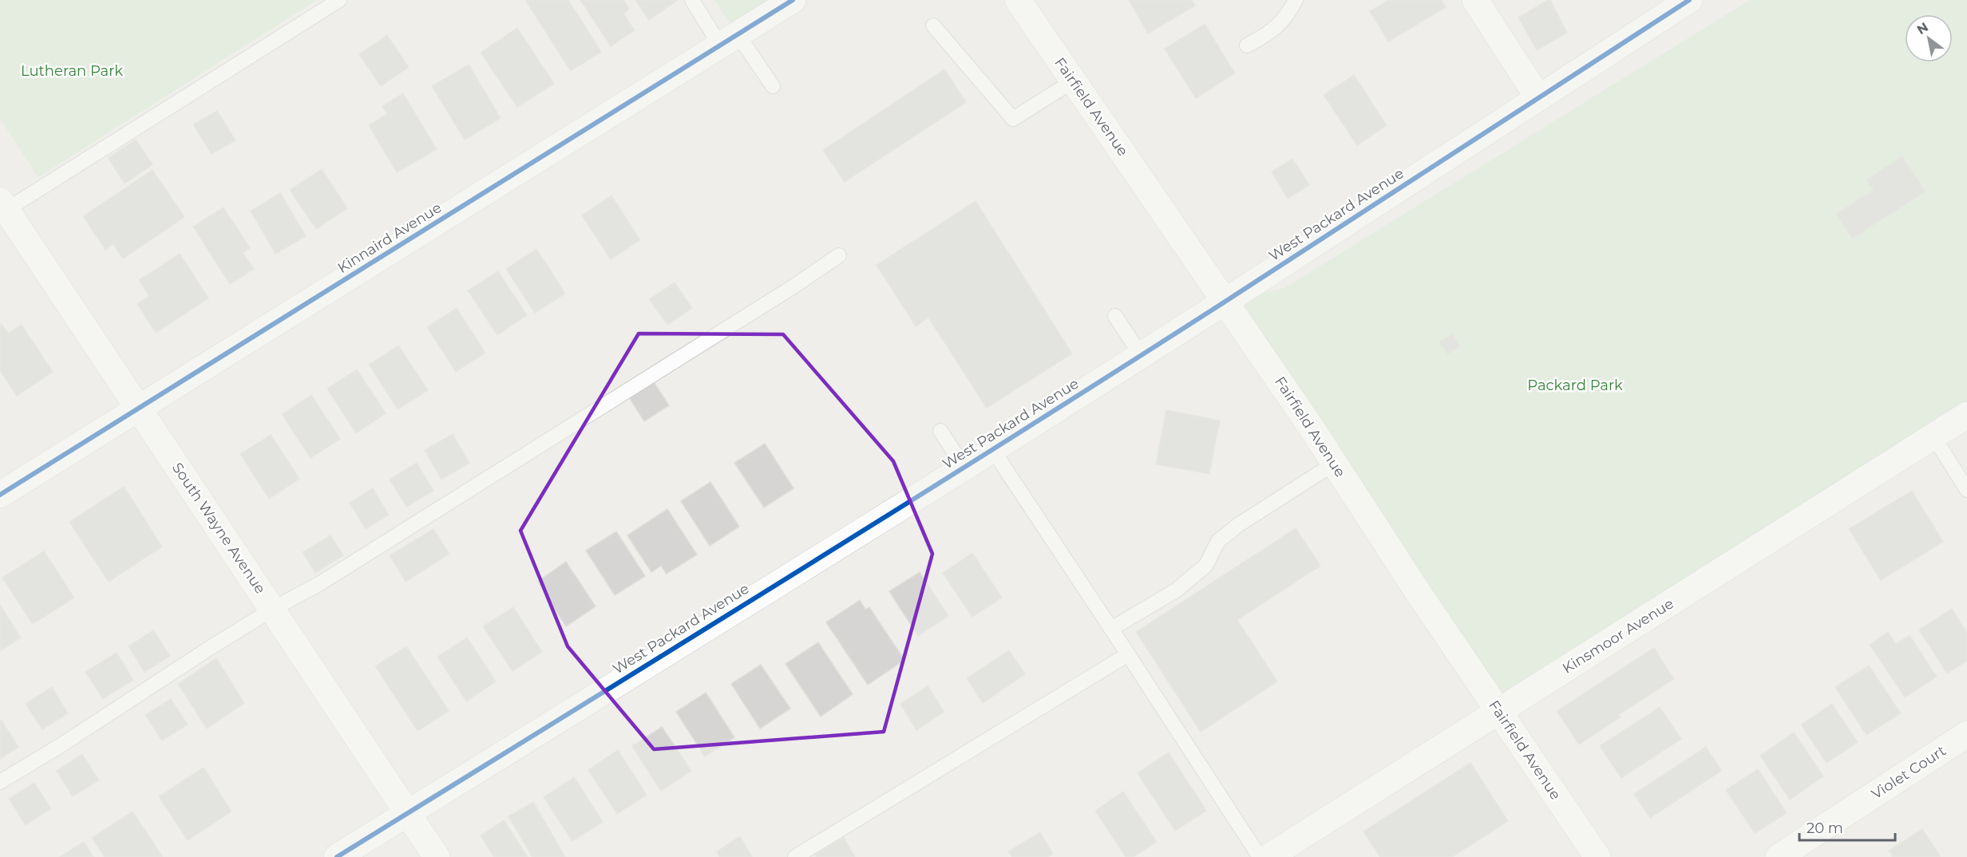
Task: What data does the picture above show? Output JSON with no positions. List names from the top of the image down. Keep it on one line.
{"streets":{"street":["Fairfield Avenue","West Packard Avenue","Kinnaird Avenue","South Wayne Avenue","Kinsmoor Avenue","Violet Court"]},"crossings":[["Fairfield Avenue","West Packard Avenue"],["Fairfield Avenue","Kinsmoor Avenue"],["West Packard Avenue","South Wayne Avenue"],["Kinnaird Avenue","South Wayne Avenue"]],"parks":["Lutheran Park","Packard Park"],"scale_bar":"20 m","north":"top left"}
